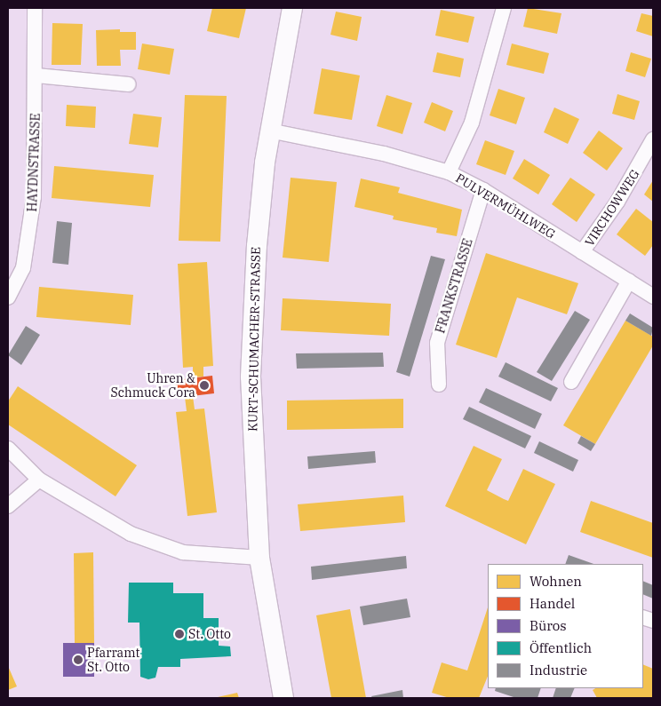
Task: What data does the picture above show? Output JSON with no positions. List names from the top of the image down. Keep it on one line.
{"streets":{"main road":["KURT-SCHUMACHER-STRASSE"],"street":["HAYDNSTRASSE","PULVERMÜHLWEG","VIRCHOWWEG","FRANKSTRASSE"]},"crossings":[["PULVERMÜHLWEG","VIRCHOWWEG"],["PULVERMÜHLWEG","FRANKSTRASSE"],["PULVERMÜHLWEG","KURT-SCHUMACHER-STRASSE"]],"places":["Uhren & Schmuck Cora","St. Otto","Pfarramt St. Otto"],"legend":["Wohnen","Handel","Büros","Öffentlich","Industrie"]}
